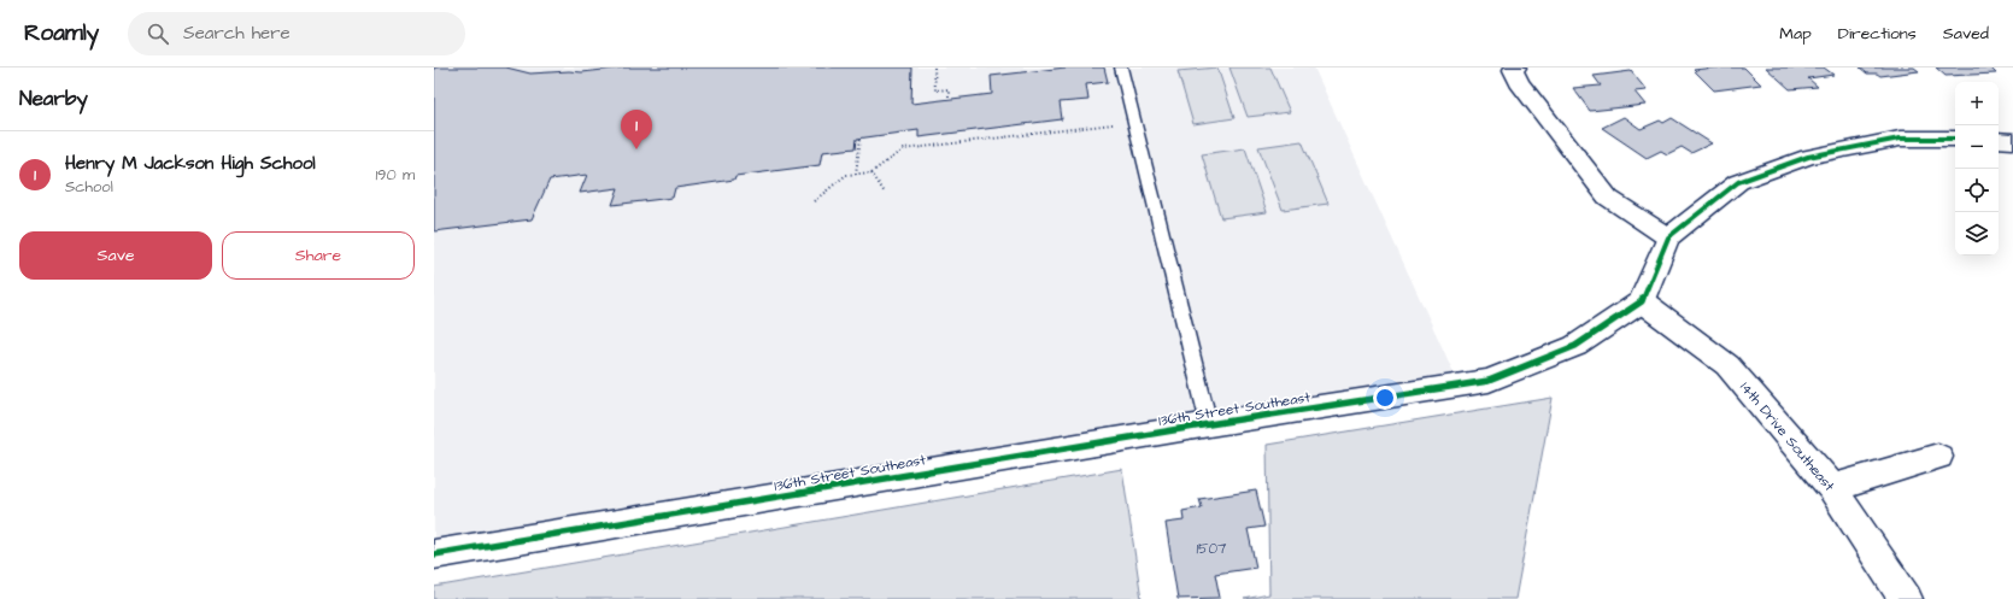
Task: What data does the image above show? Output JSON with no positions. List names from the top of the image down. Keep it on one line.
{"streets":{"street":["136th Street Southeast","14th Drive Southeast"]},"crossings":[["136th Street Southeast","14th Drive Southeast"]],"house_numbers":["1507"],"page":{"header":"Roamly","search":"Search here","nav":["Map","Directions","Saved"],"heading":"Nearby","map_buttons":["+","−"],"pins":"1","list":[{"mark":"1","name":"Henry M Jackson High School","note":"School","value":"190 m"}],"buttons":["Save","Share"]}}
